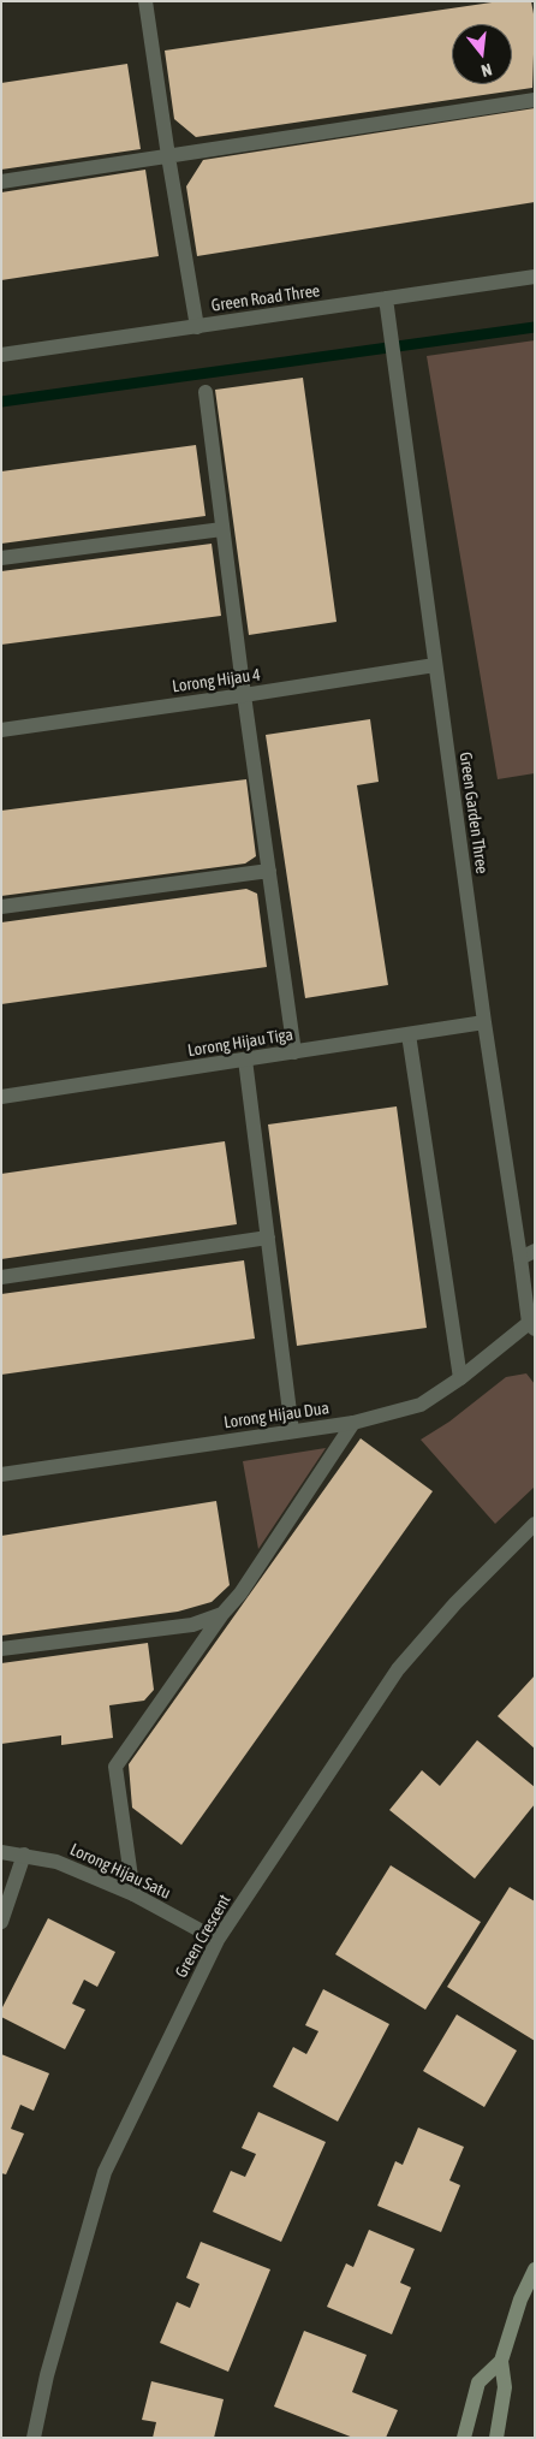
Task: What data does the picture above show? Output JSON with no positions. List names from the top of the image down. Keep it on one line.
{"streets":{"street":["Green Road Three","Lorong Hijau 4","Green Garden Three","Lorong Hijau Tiga","Lorong Hijau Dua","Lorong Hijau Satu","Green Crescent"]},"crossings":[["Green Road Three","Green Garden Three"],["Lorong Hijau 4","Green Garden Three"],["Green Garden Three","Lorong Hijau Tiga"],["Green Garden Three","Lorong Hijau Dua"],["Lorong Hijau Satu","Green Crescent"]],"north":"bottom"}
